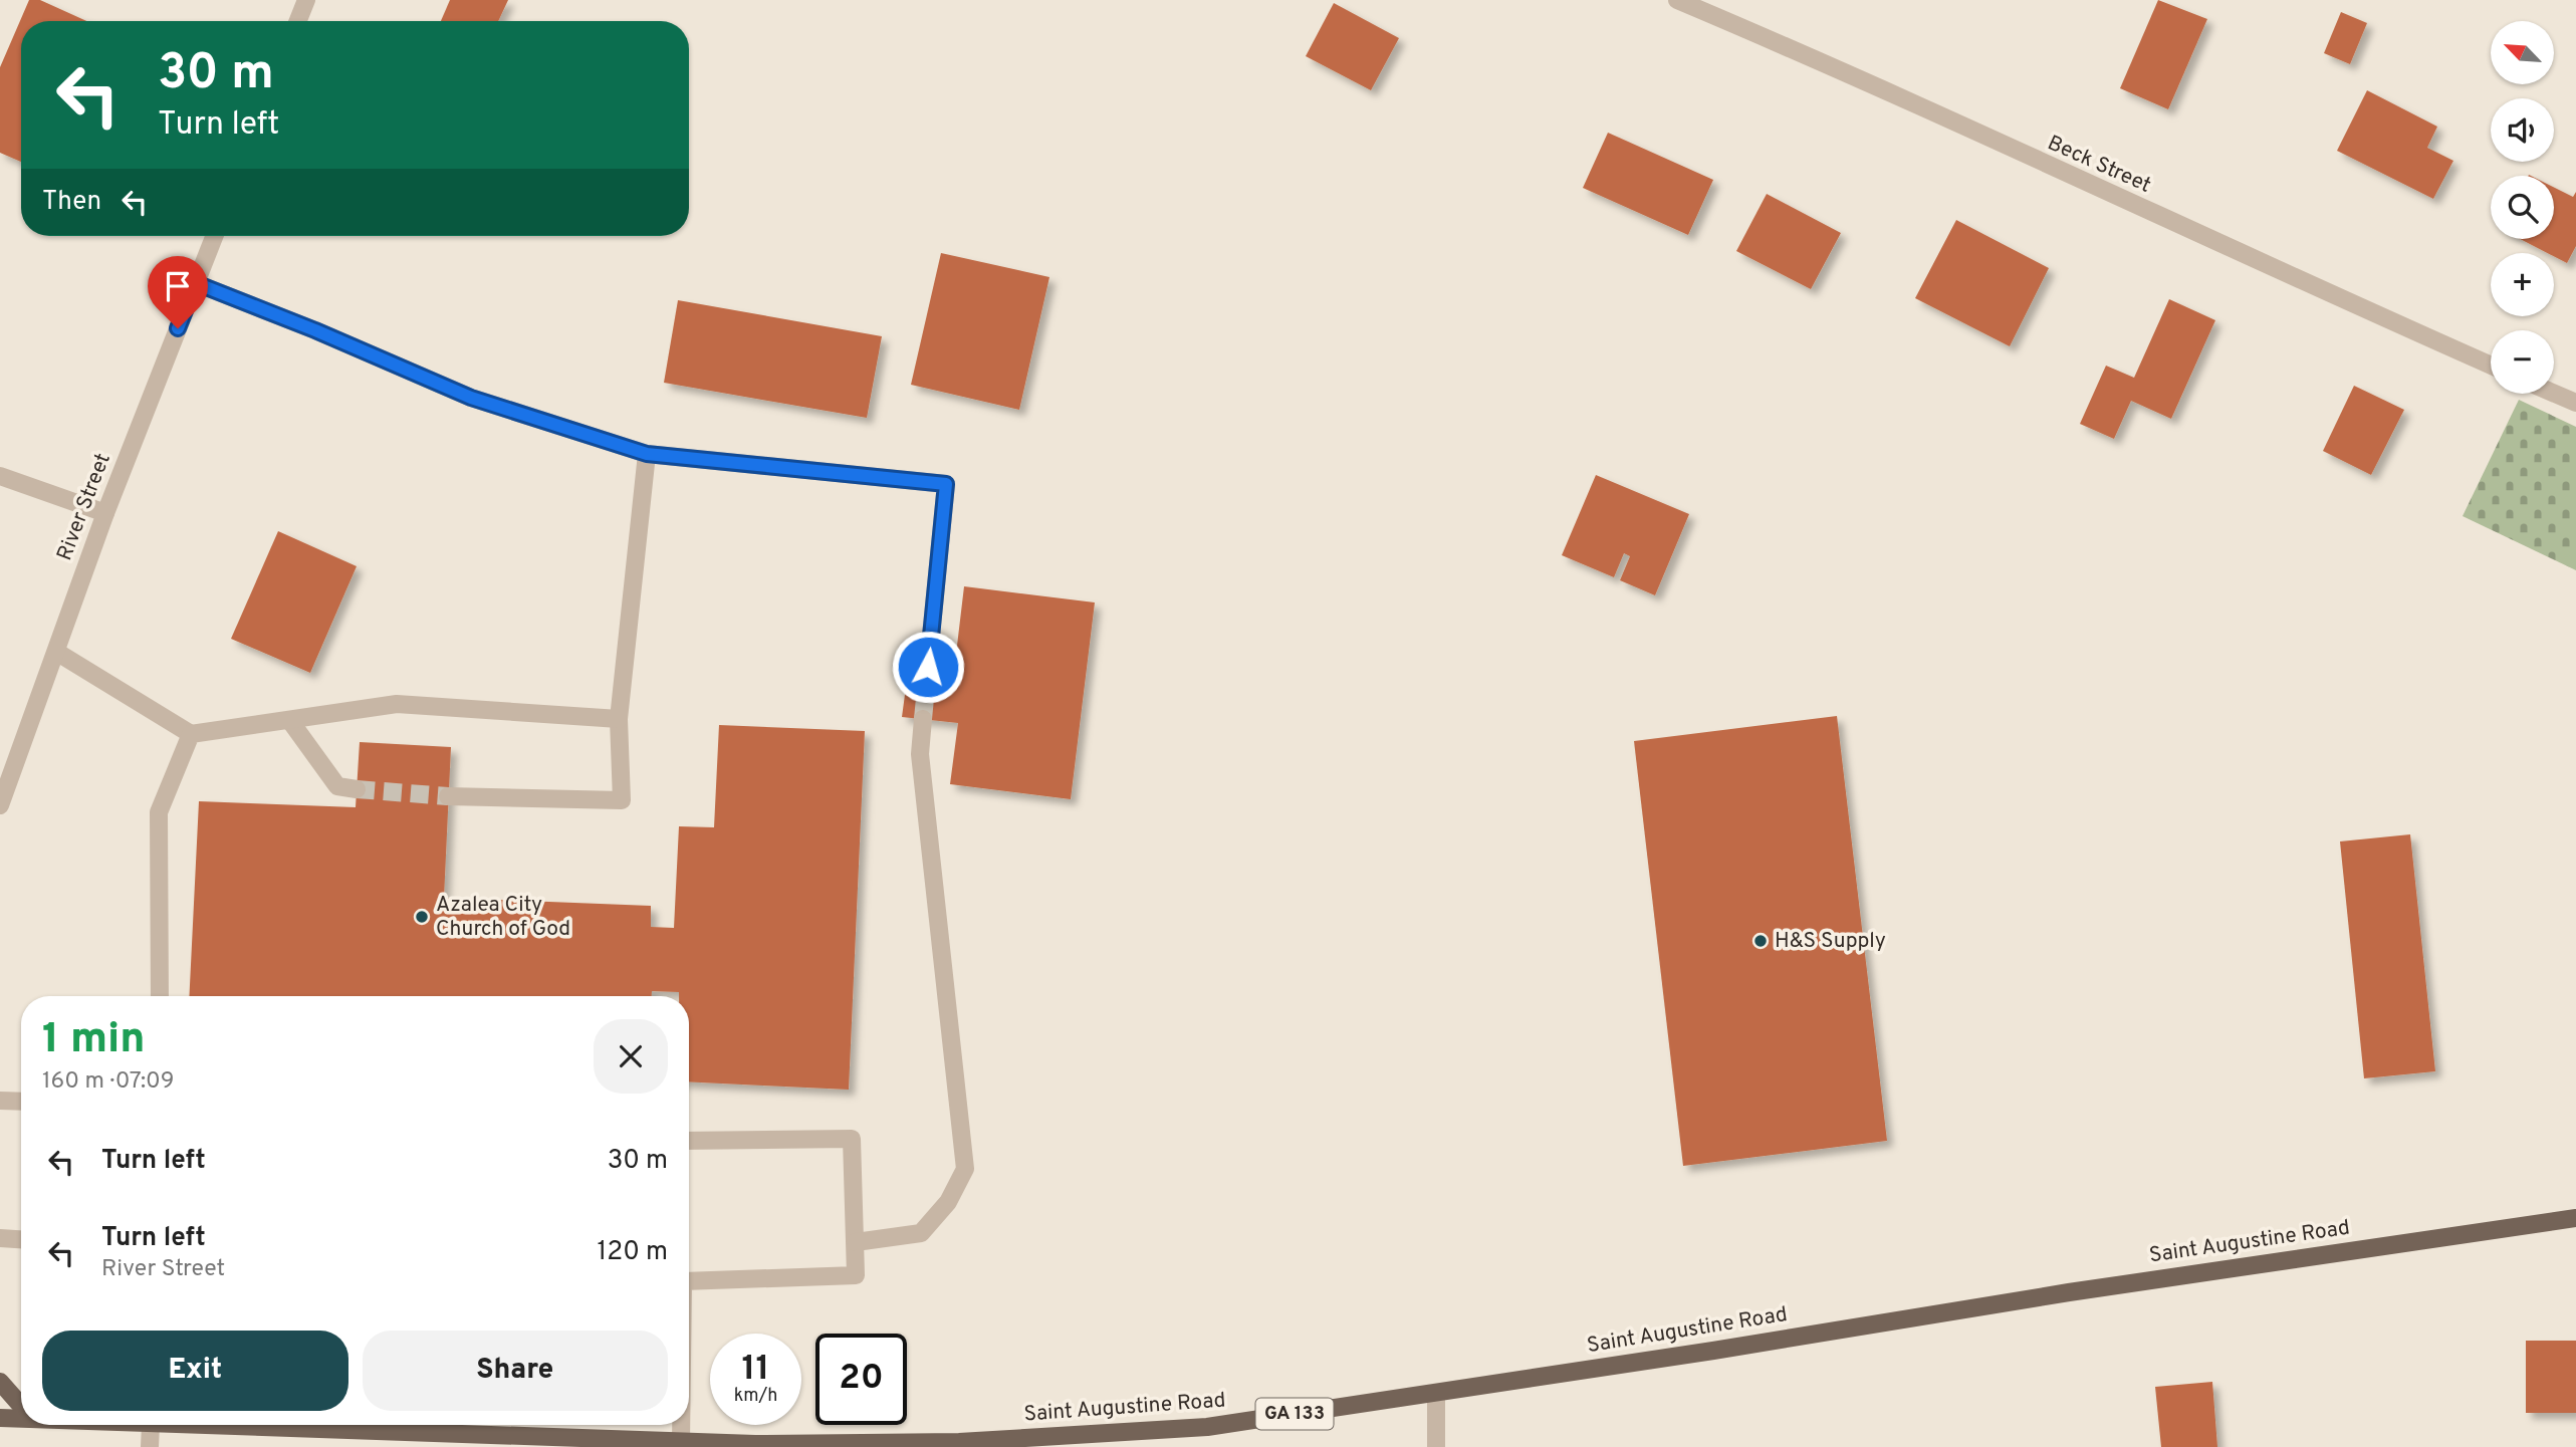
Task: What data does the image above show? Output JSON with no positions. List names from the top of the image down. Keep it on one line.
{"streets":{"main road":["Saint Augustine Road","GA 133"],"street":["Beck Street","River Street"]},"places":["Azalea City Church of God","H&S Supply"],"north":"top left","page":{"map_buttons":["+","−"],"turn":["30 m","Turn left"],"then":"Then","heading":["1 min","160 m · 07:09"],"list":[{"name":"Turn left","value":"30 m"},{"name":"Turn left","note":"River Street","value":"120 m"}],"buttons":["Exit","Share"],"speed":"11 km/h","limit":"20"}}
